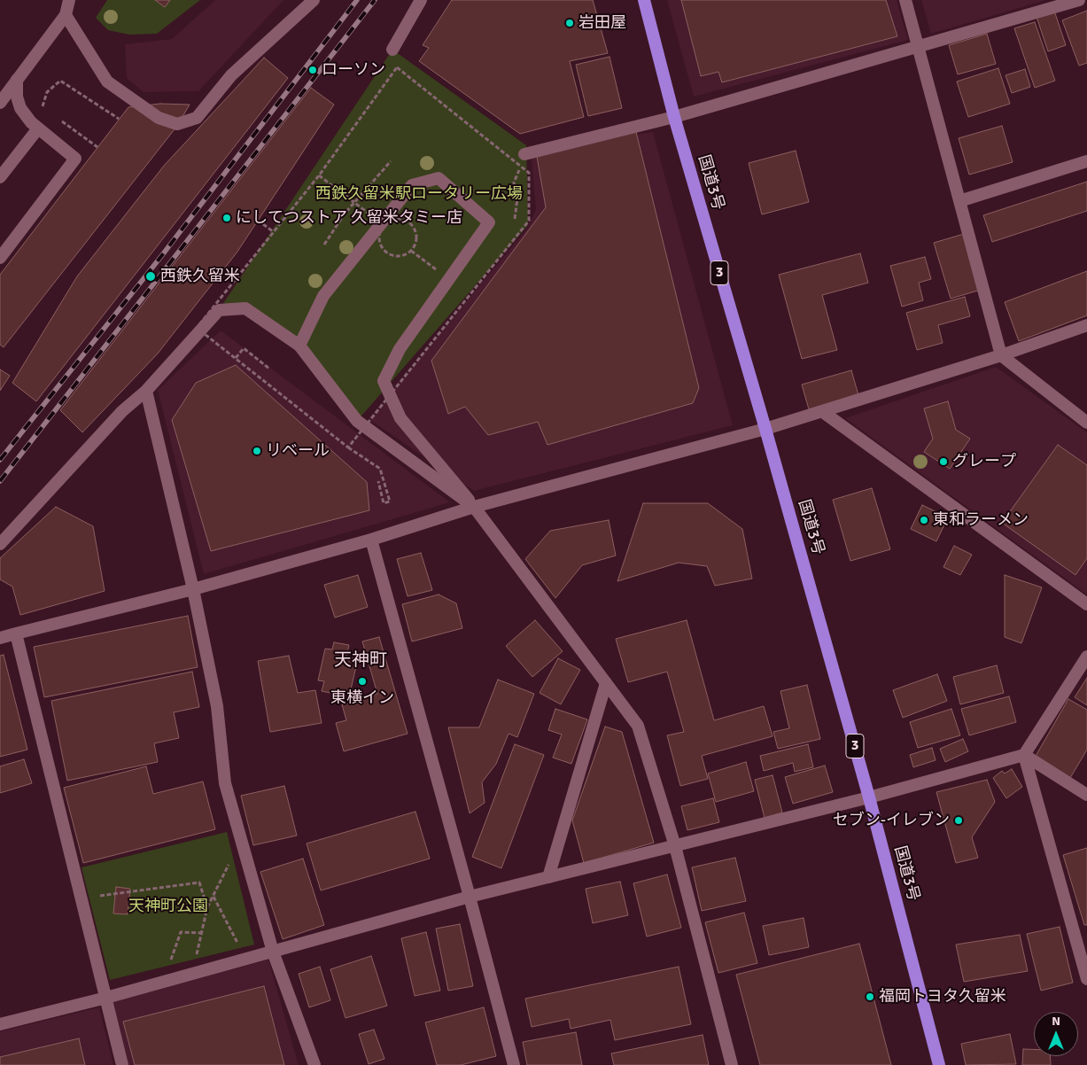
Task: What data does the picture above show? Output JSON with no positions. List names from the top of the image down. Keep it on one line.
{"streets":{"highway":["国道3号","3"]},"districts":["天神町"],"parks":["西鉄久留米駅ロータリー広場","天神町公園"],"places":["岩田屋","ローソン","にしてつストア 久留米タミー店","西鉄久留米","リベール","グレープ","東和ラーメン","東横イン","セブン-イレブン","福岡トヨタ久留米"],"north":"top"}
